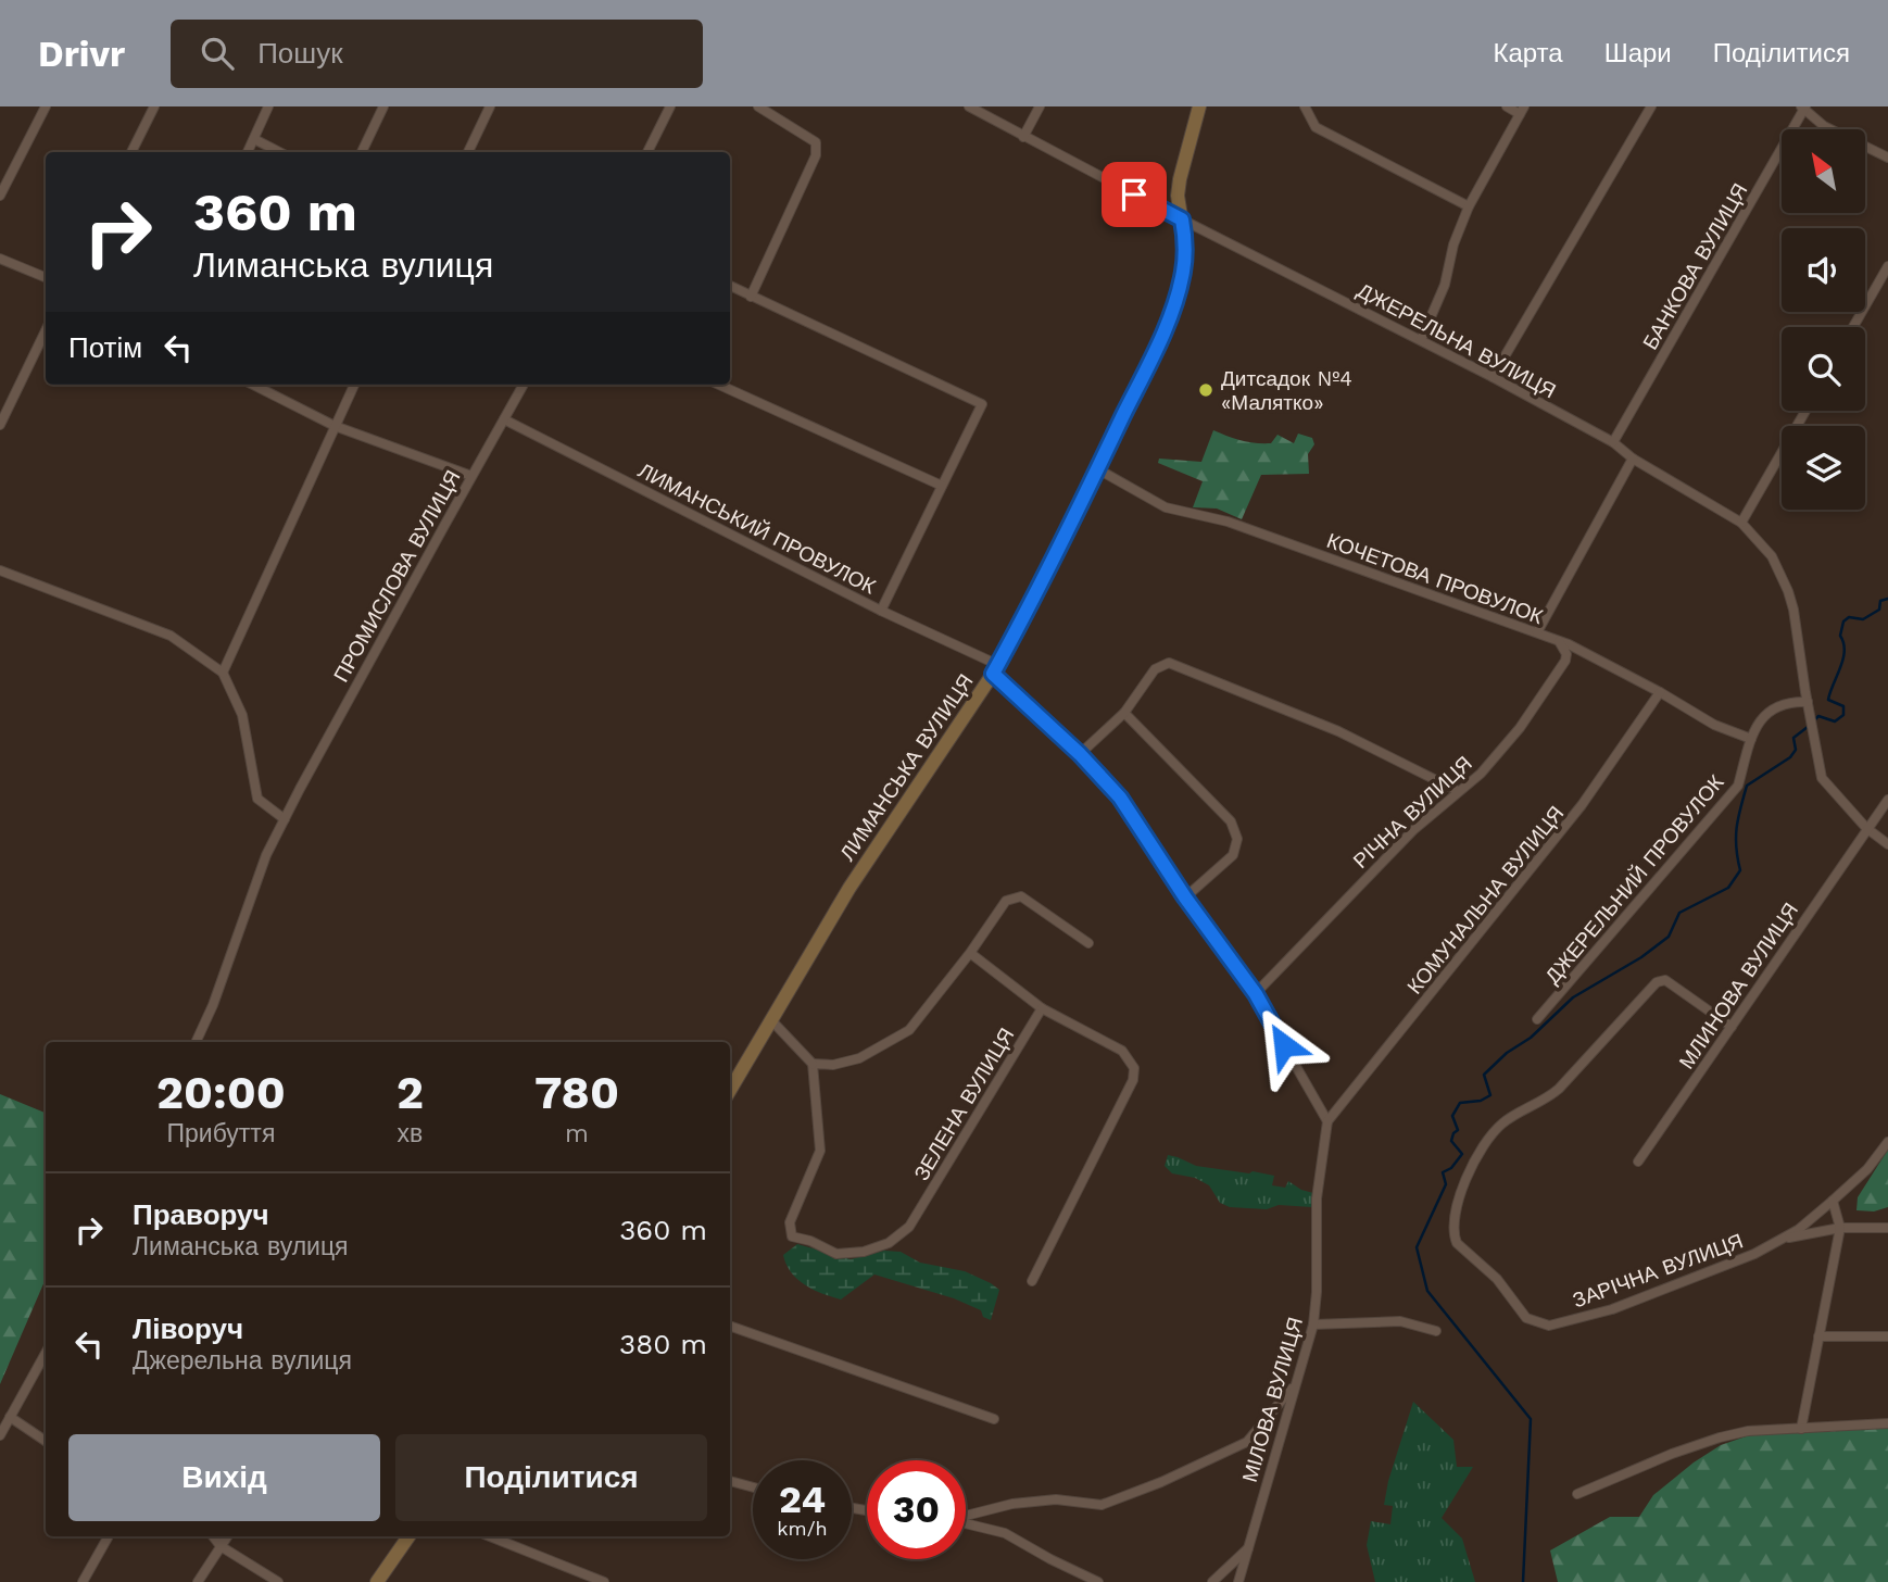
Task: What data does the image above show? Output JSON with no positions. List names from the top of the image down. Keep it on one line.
{"streets":{"street":["БАНКОВА ВУЛИЦЯ","ДЖЕРЕЛЬНА ВУЛИЦЯ","ЛИМАНСЬКИЙ ПРОВУЛОК","ПРОМИСЛОВА ВУЛИЦЯ","КОЧЕТОВА ПРОВУЛОК","ЛИМАНСЬКА ВУЛИЦЯ","РІЧНА ВУЛИЦЯ","ДЖЕРЕЛЬНИЙ ПРОВУЛОК","КОМУНАЛЬНА ВУЛИЦЯ","МЛИНОВА ВУЛИЦЯ","ЗЕЛЕНА ВУЛИЦЯ","ЗАРІЧНА ВУЛИЦЯ","МІЛОВА ВУЛИЦЯ"]},"crossings":[["БАНКОВА ВУЛИЦЯ","ДЖЕРЕЛЬНА ВУЛИЦЯ"],["ДЖЕРЕЛЬНА ВУЛИЦЯ","ЛИМАНСЬКА ВУЛИЦЯ"],["ДЖЕРЕЛЬНА ВУЛИЦЯ","ДЖЕРЕЛЬНИЙ ПРОВУЛОК"],["ДЖЕРЕЛЬНА ВУЛИЦЯ","МЛИНОВА ВУЛИЦЯ"],["ЛИМАНСЬКИЙ ПРОВУЛОК","ПРОМИСЛОВА ВУЛИЦЯ"],["ЛИМАНСЬКИЙ ПРОВУЛОК","ЛИМАНСЬКА ВУЛИЦЯ"],["ЛИМАНСЬКИЙ ПРОВУЛОК","РІЧНА ВУЛИЦЯ"],["ЛИМАНСЬКИЙ ПРОВУЛОК","КОМУНАЛЬНА ВУЛИЦЯ"],["ЛИМАНСЬКИЙ ПРОВУЛОК","МІЛОВА ВУЛИЦЯ"],["КОЧЕТОВА ПРОВУЛОК","ЛИМАНСЬКА ВУЛИЦЯ"],["КОЧЕТОВА ПРОВУЛОК","РІЧНА ВУЛИЦЯ"],["КОЧЕТОВА ПРОВУЛОК","ДЖЕРЕЛЬНИЙ ПРОВУЛОК"],["КОЧЕТОВА ПРОВУЛОК","КОМУНАЛЬНА ВУЛИЦЯ"],["КОМУНАЛЬНА ВУЛИЦЯ","МІЛОВА ВУЛИЦЯ"],["МЛИНОВА ВУЛИЦЯ","ЗАРІЧНА ВУЛИЦЯ"]],"places":["Дитсадок №4 «Малятко»"],"north":"top left","page":{"header":"Drivr","search":"Пошук","nav":["Карта","Шари","Поділитися"],"turn":["360 m","Лиманська вулиця"],"then":"Потім","eta":["20:00","Прибуття","2","хв","780","m"],"list":[{"name":"Праворуч","note":"Лиманська вулиця","value":"360 m"},{"name":"Ліворуч","note":"Джерельна вулиця","value":"380 m"}],"buttons":["Вихід","Поділитися"],"speed":"24 km/h","limit":"30"}}
